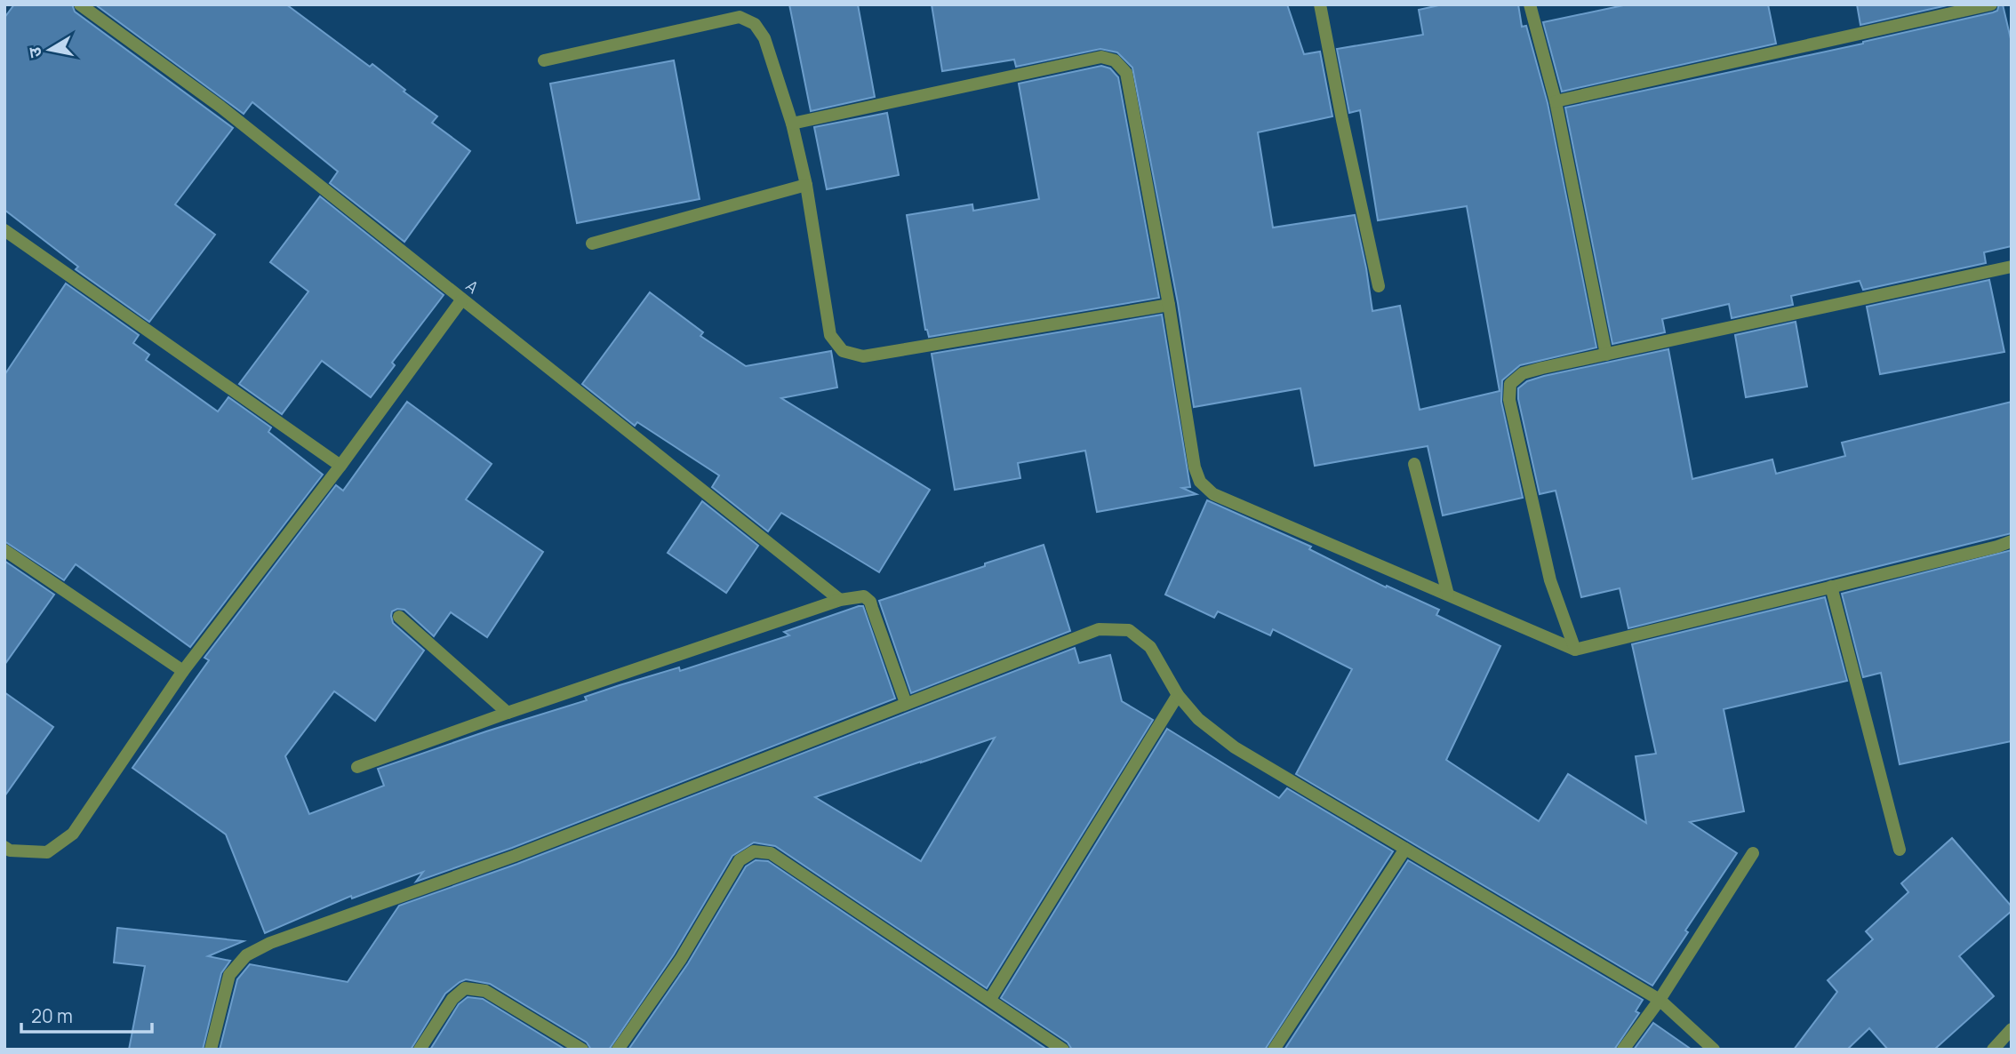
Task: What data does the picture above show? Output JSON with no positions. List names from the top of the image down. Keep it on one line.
{"streets":{"street":["A"]},"scale_bar":"20 m","north":"left"}
